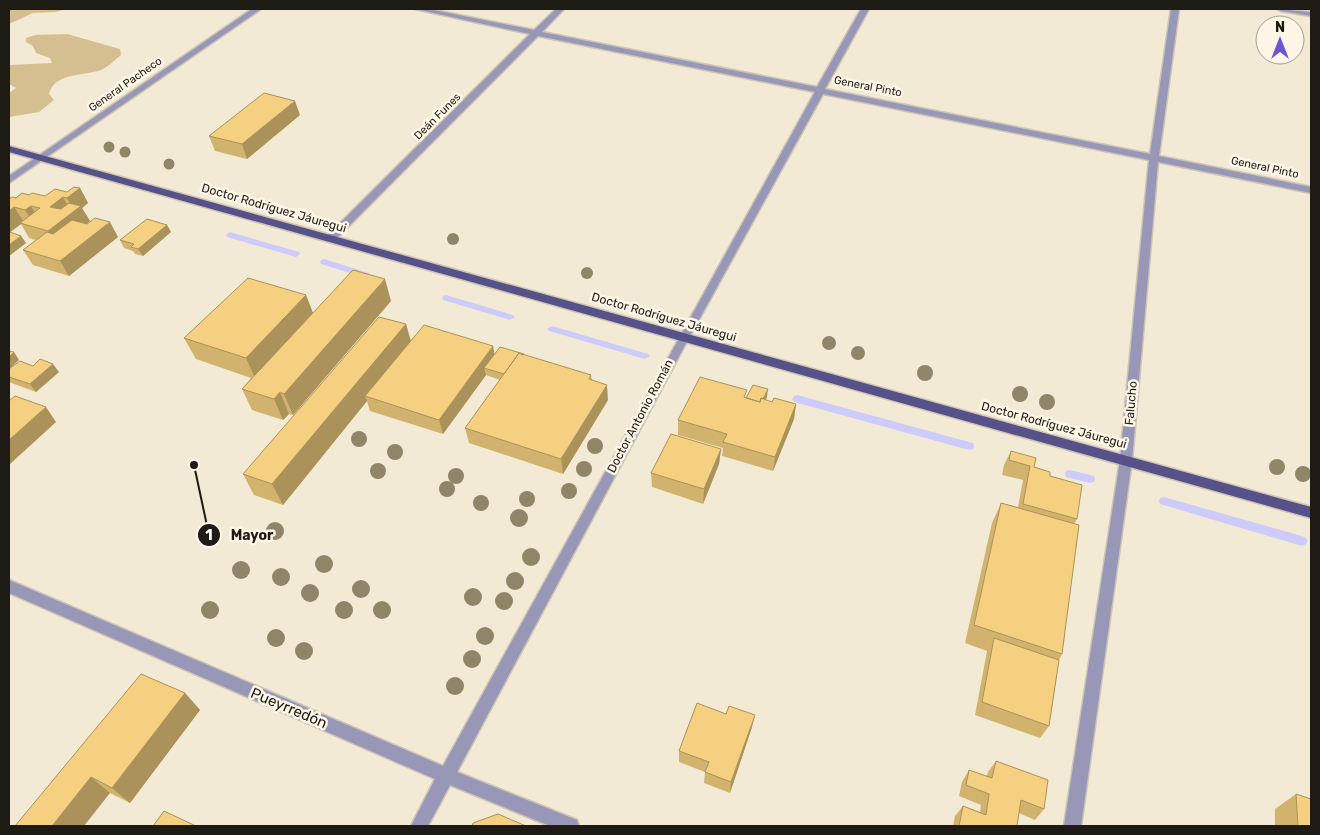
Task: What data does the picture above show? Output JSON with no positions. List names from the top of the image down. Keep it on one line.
{"streets":{"main road":["Doctor Rodríguez Jáuregui"],"street":["General Pacheco","General Pinto","Deán Funes","Falucho","Doctor Antonio Román","Pueyrredón"]},"crossings":[["General Pacheco","Doctor Rodríguez Jáuregui"],["General Pinto","Deán Funes"],["General Pinto","Falucho"],["General Pinto","Doctor Antonio Román"],["Deán Funes","Doctor Rodríguez Jáuregui"],["Doctor Rodríguez Jáuregui","Falucho"],["Doctor Rodríguez Jáuregui","Doctor Antonio Román"],["Doctor Antonio Román","Pueyrredón"]],"places":["Mayor"],"north":"top"}
